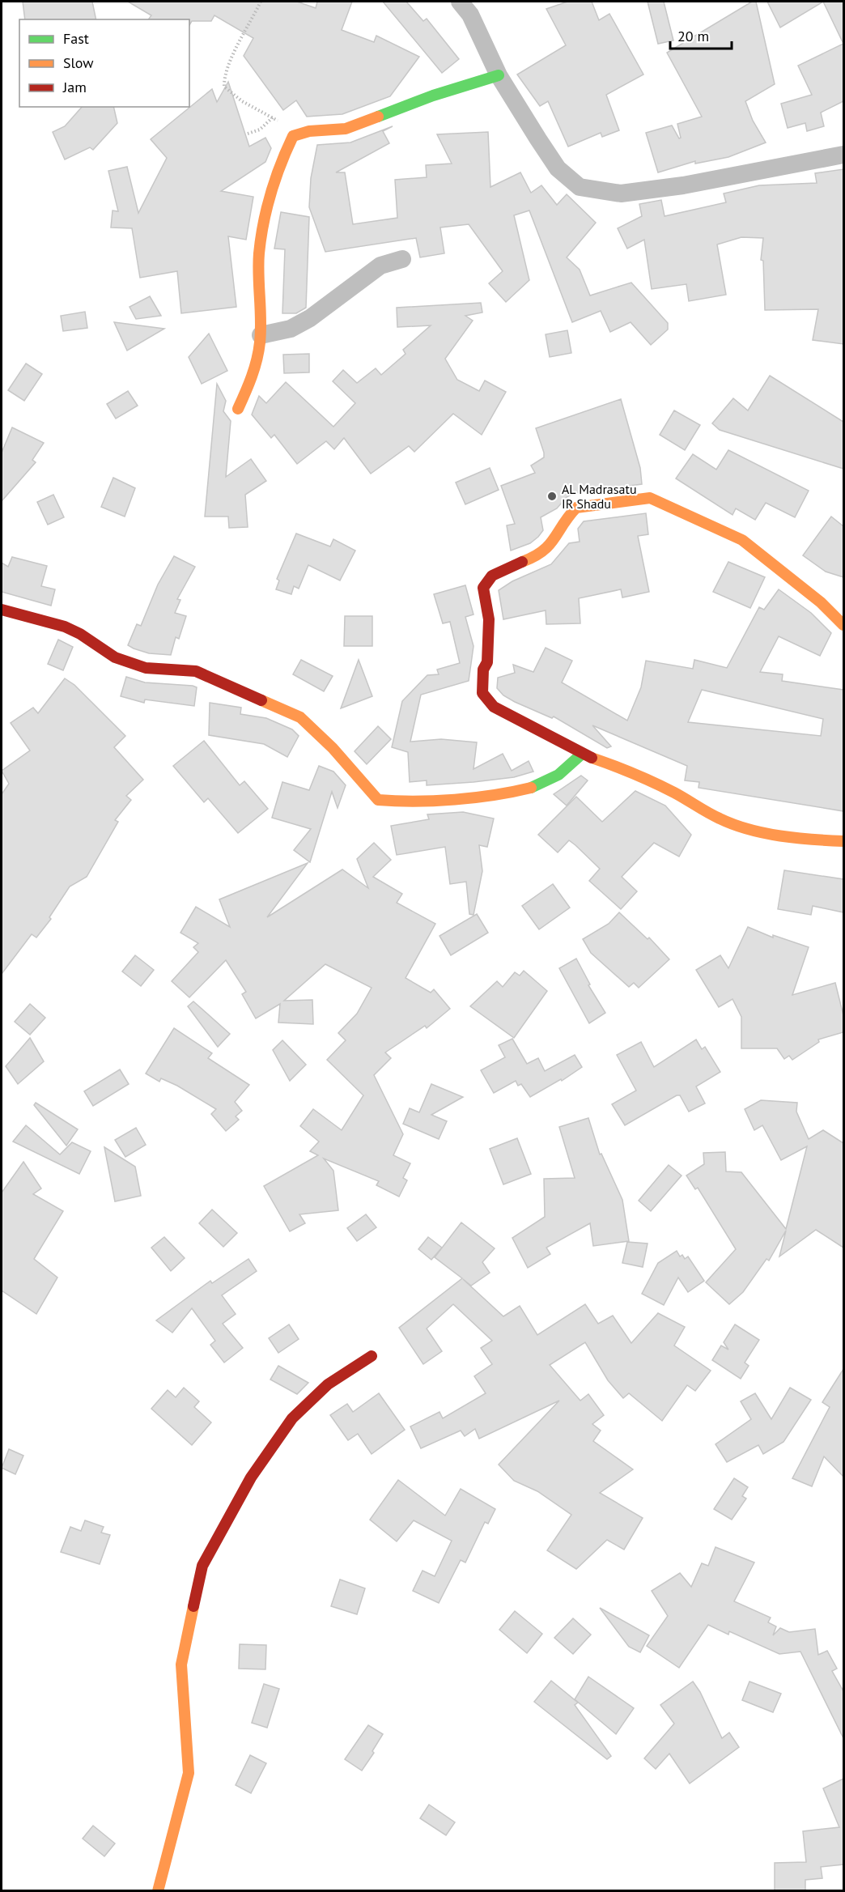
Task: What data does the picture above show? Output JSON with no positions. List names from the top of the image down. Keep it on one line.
{"places":["AL Madrasatu IR Shadu"],"legend":["Fast","Slow","Jam"],"scale_bar":"20 m"}
